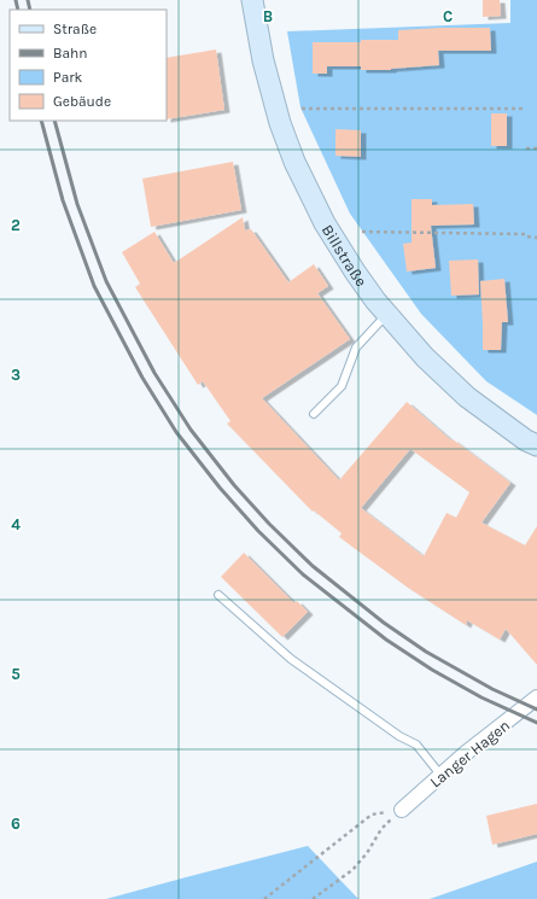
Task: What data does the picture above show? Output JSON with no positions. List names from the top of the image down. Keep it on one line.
{"streets":{"street":["Billstraße","Langer Hagen"]},"legend":["Straße","Bahn","Park","Gebäude"],"grid":{"columns":["B","C"],"rows":["2","3","4","5","6"]}}
